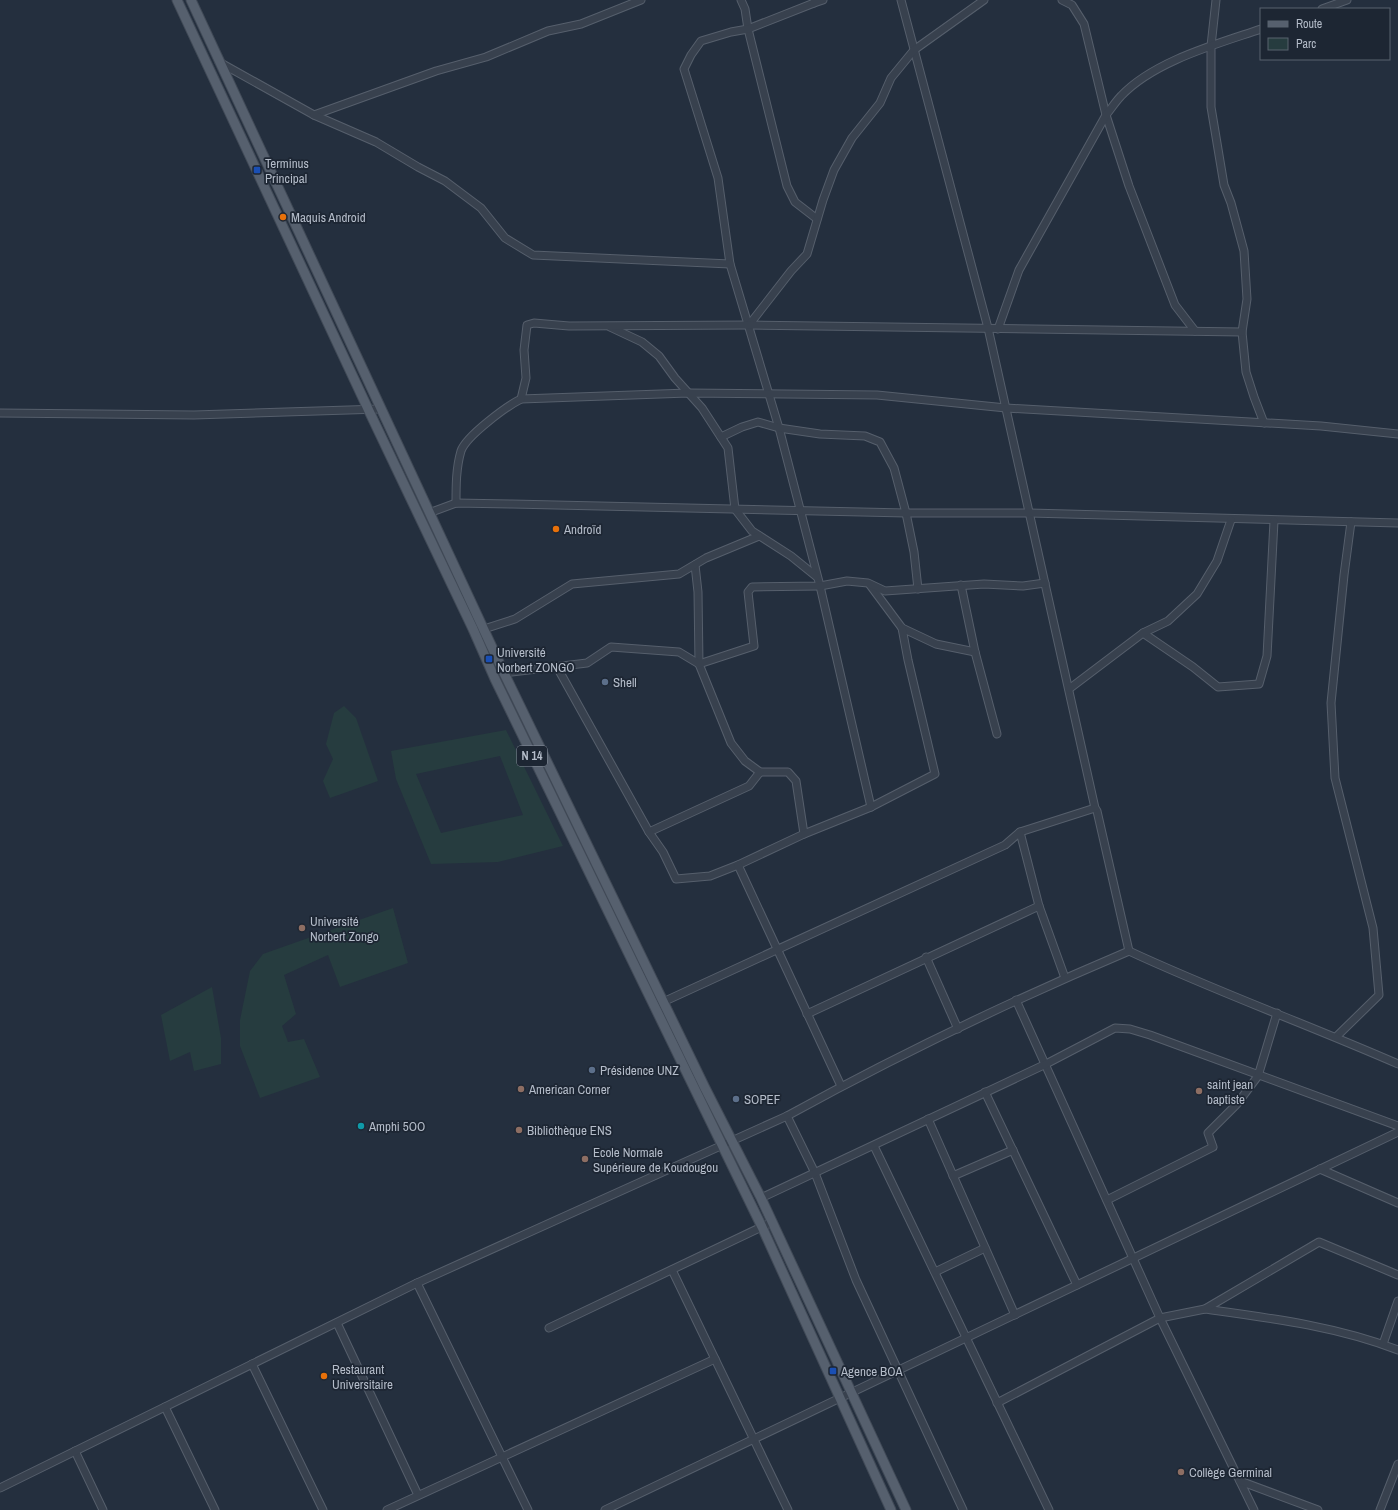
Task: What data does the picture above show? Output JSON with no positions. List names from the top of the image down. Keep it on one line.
{"streets":{"main road":["N 14"]},"places":{"transit":["Terminus Principal","Université Norbert ZONGO","Agence BOA"],"other":["Maquis Android","Androïd","Shell","Université Norbert Zongo","Présidence UNZ","American Corner","saint jean baptiste","SOPEF","Amphi 5OO","Bibliothèque ENS","Ecole Normale Supérieure de Koudougou","Restaurant Universitaire","Collège Germinal"]},"legend":["Route","Parc"]}
